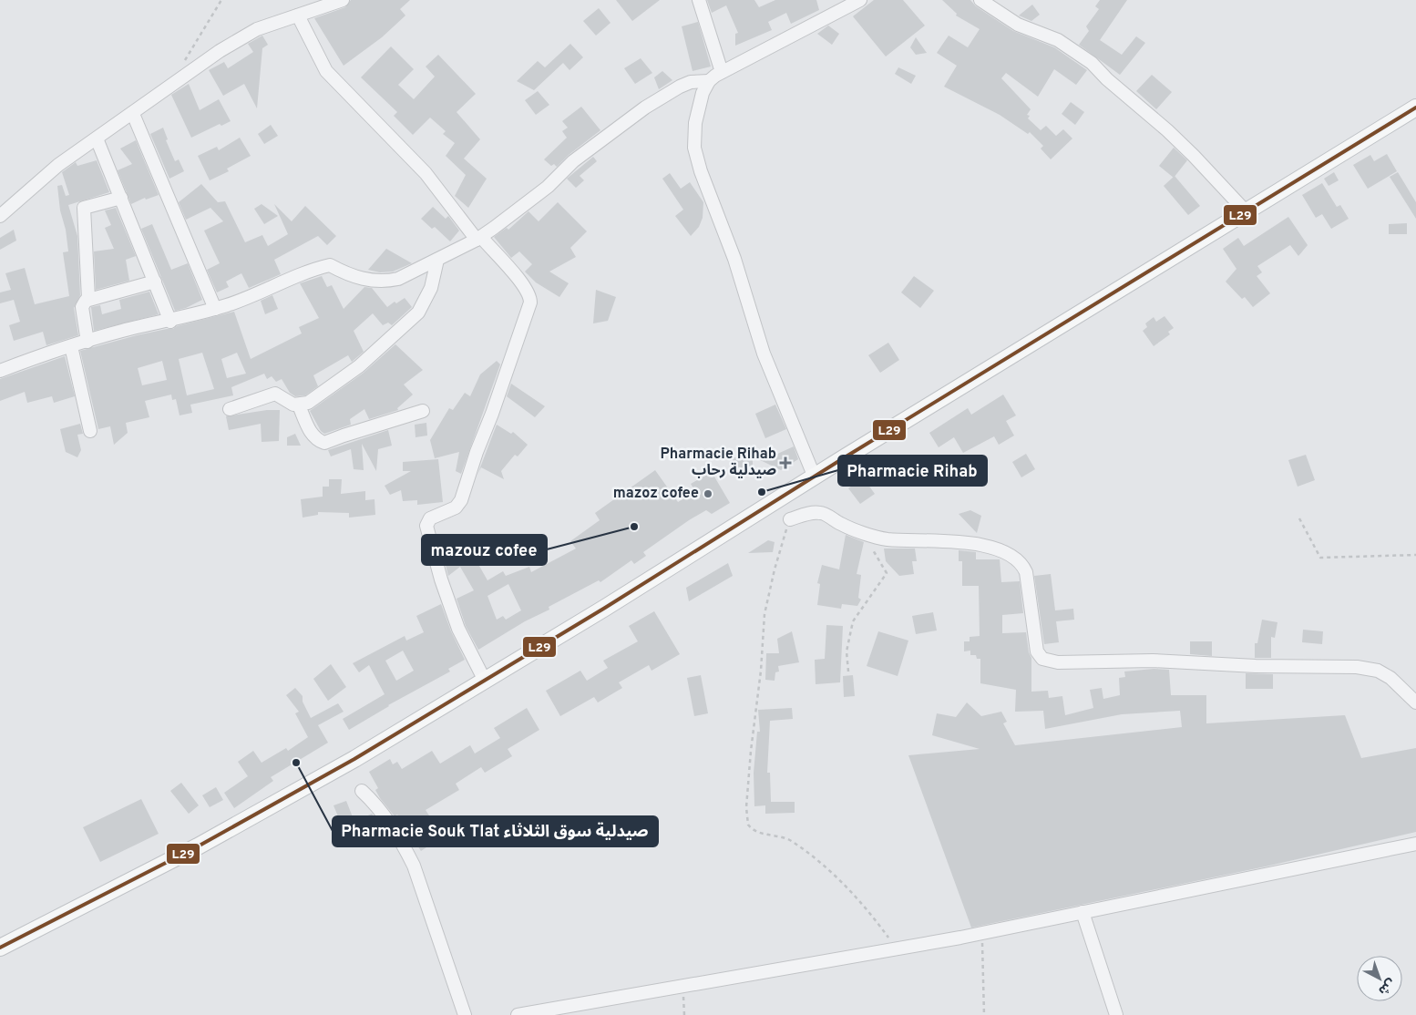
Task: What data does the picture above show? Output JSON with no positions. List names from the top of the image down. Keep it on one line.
{"places":{"health":["Pharmacie Rihab صيدلية رحاب"],"other":["Pharmacie Rihab","mazoz cofee","mazouz cofee","Pharmacie Souk Tlat صيدلية سوق الثلاثاء"]},"lines":["transit line L29"],"north":"bottom right"}
